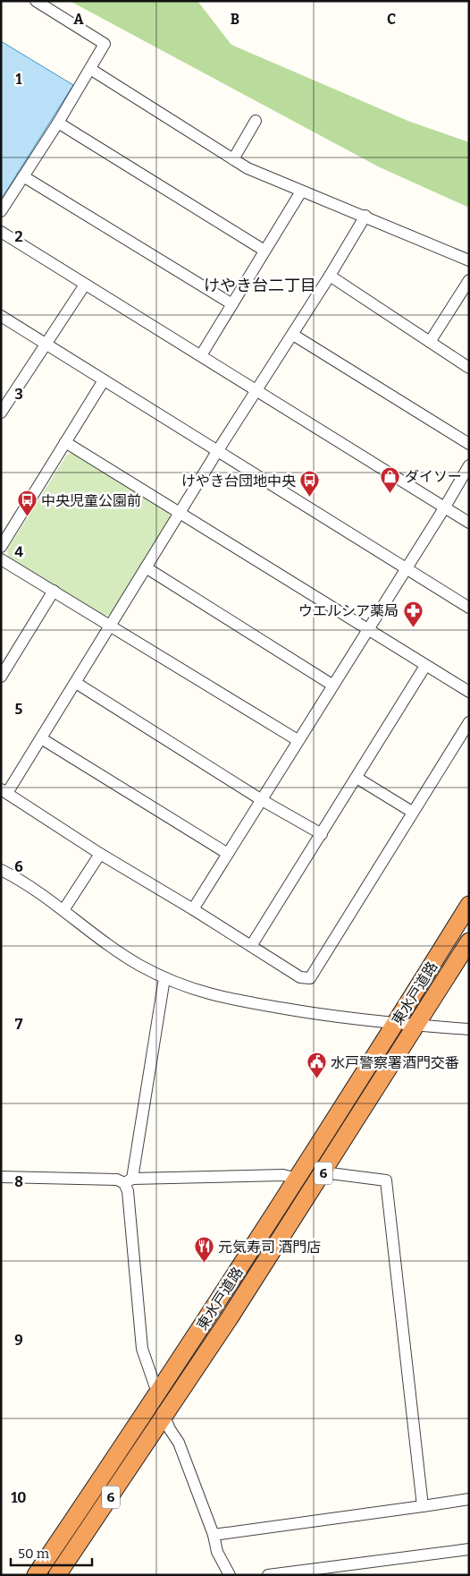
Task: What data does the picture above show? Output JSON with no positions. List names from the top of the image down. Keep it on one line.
{"streets":{"highway":["東水戸道路","6"]},"districts":["けやき台二丁目"],"places":{"shop":["ダイソー"],"bus stop":["けやき台団地中央","中央児童公園前"],"pharmacy":["ウエルシア薬局"],"public building":["水戸警察署酒門交番"],"restaurant":["元気寿司 酒門店"]},"scale_bar":"50 m","grid":{"columns":["A","B","C"],"rows":["1","2","3","4","5","6","7","8","9","10"]}}
